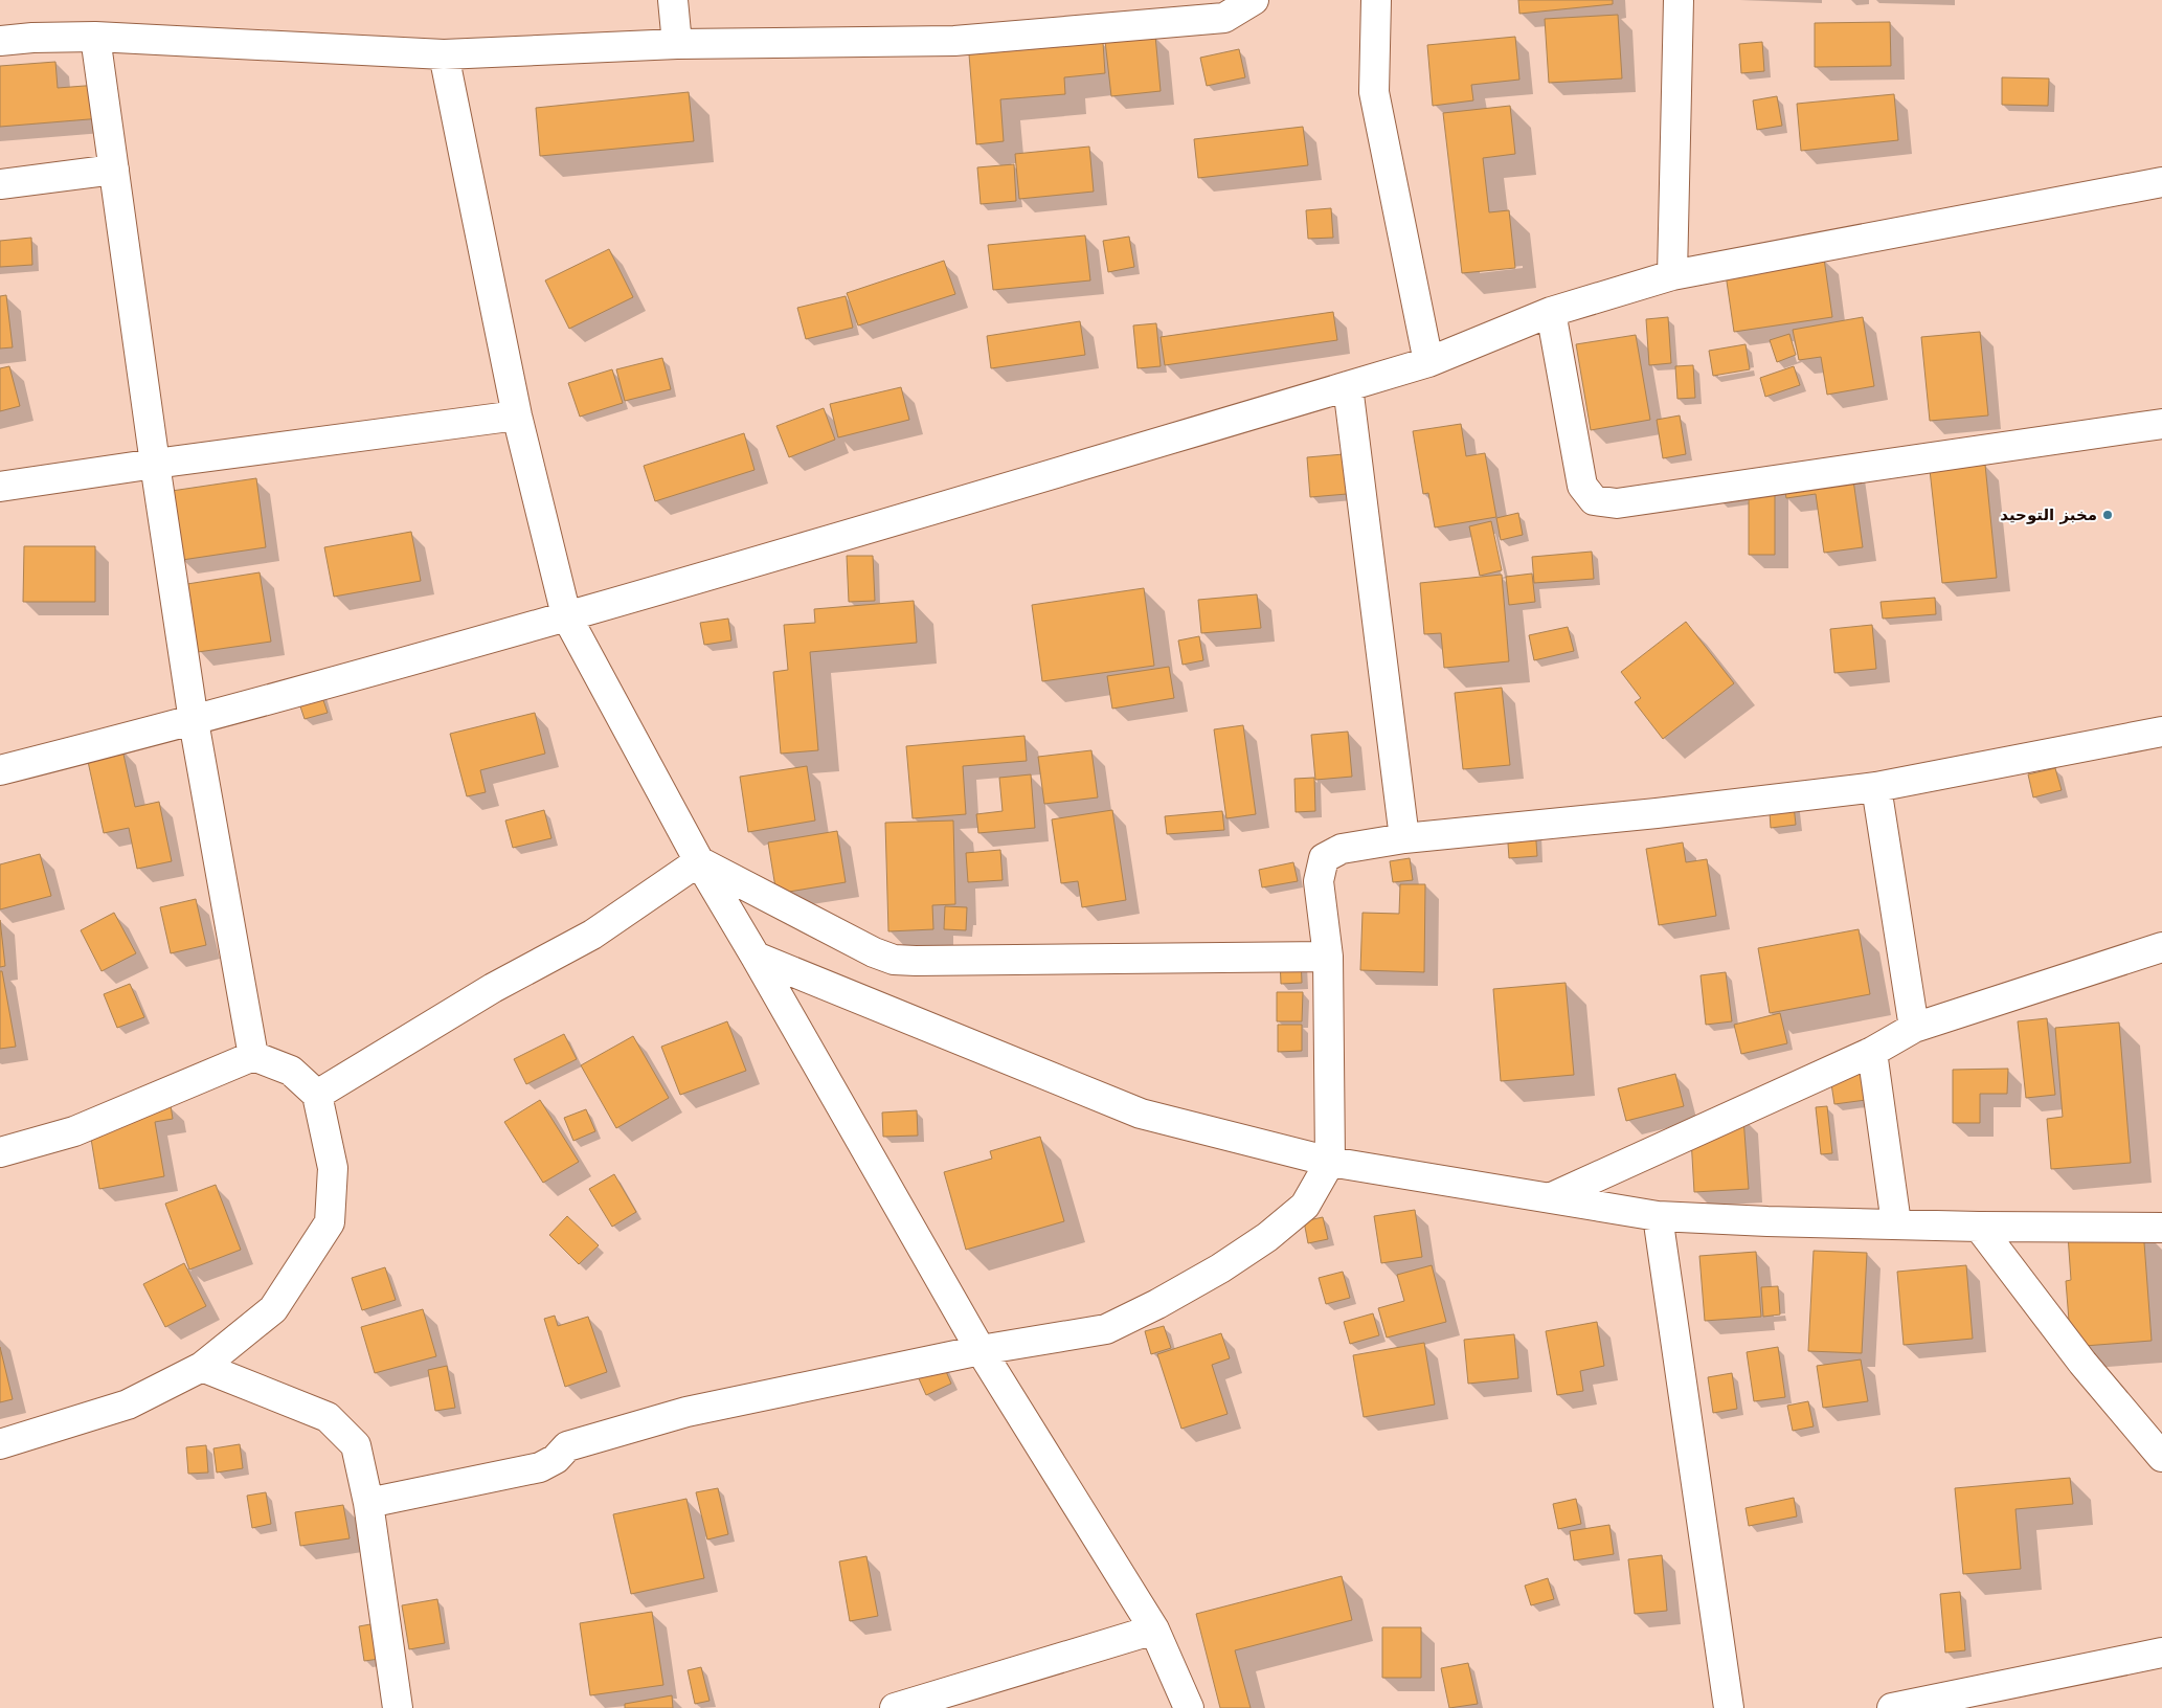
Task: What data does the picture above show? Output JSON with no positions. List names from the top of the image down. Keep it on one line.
{"places":["مخبز التوحيد"]}
